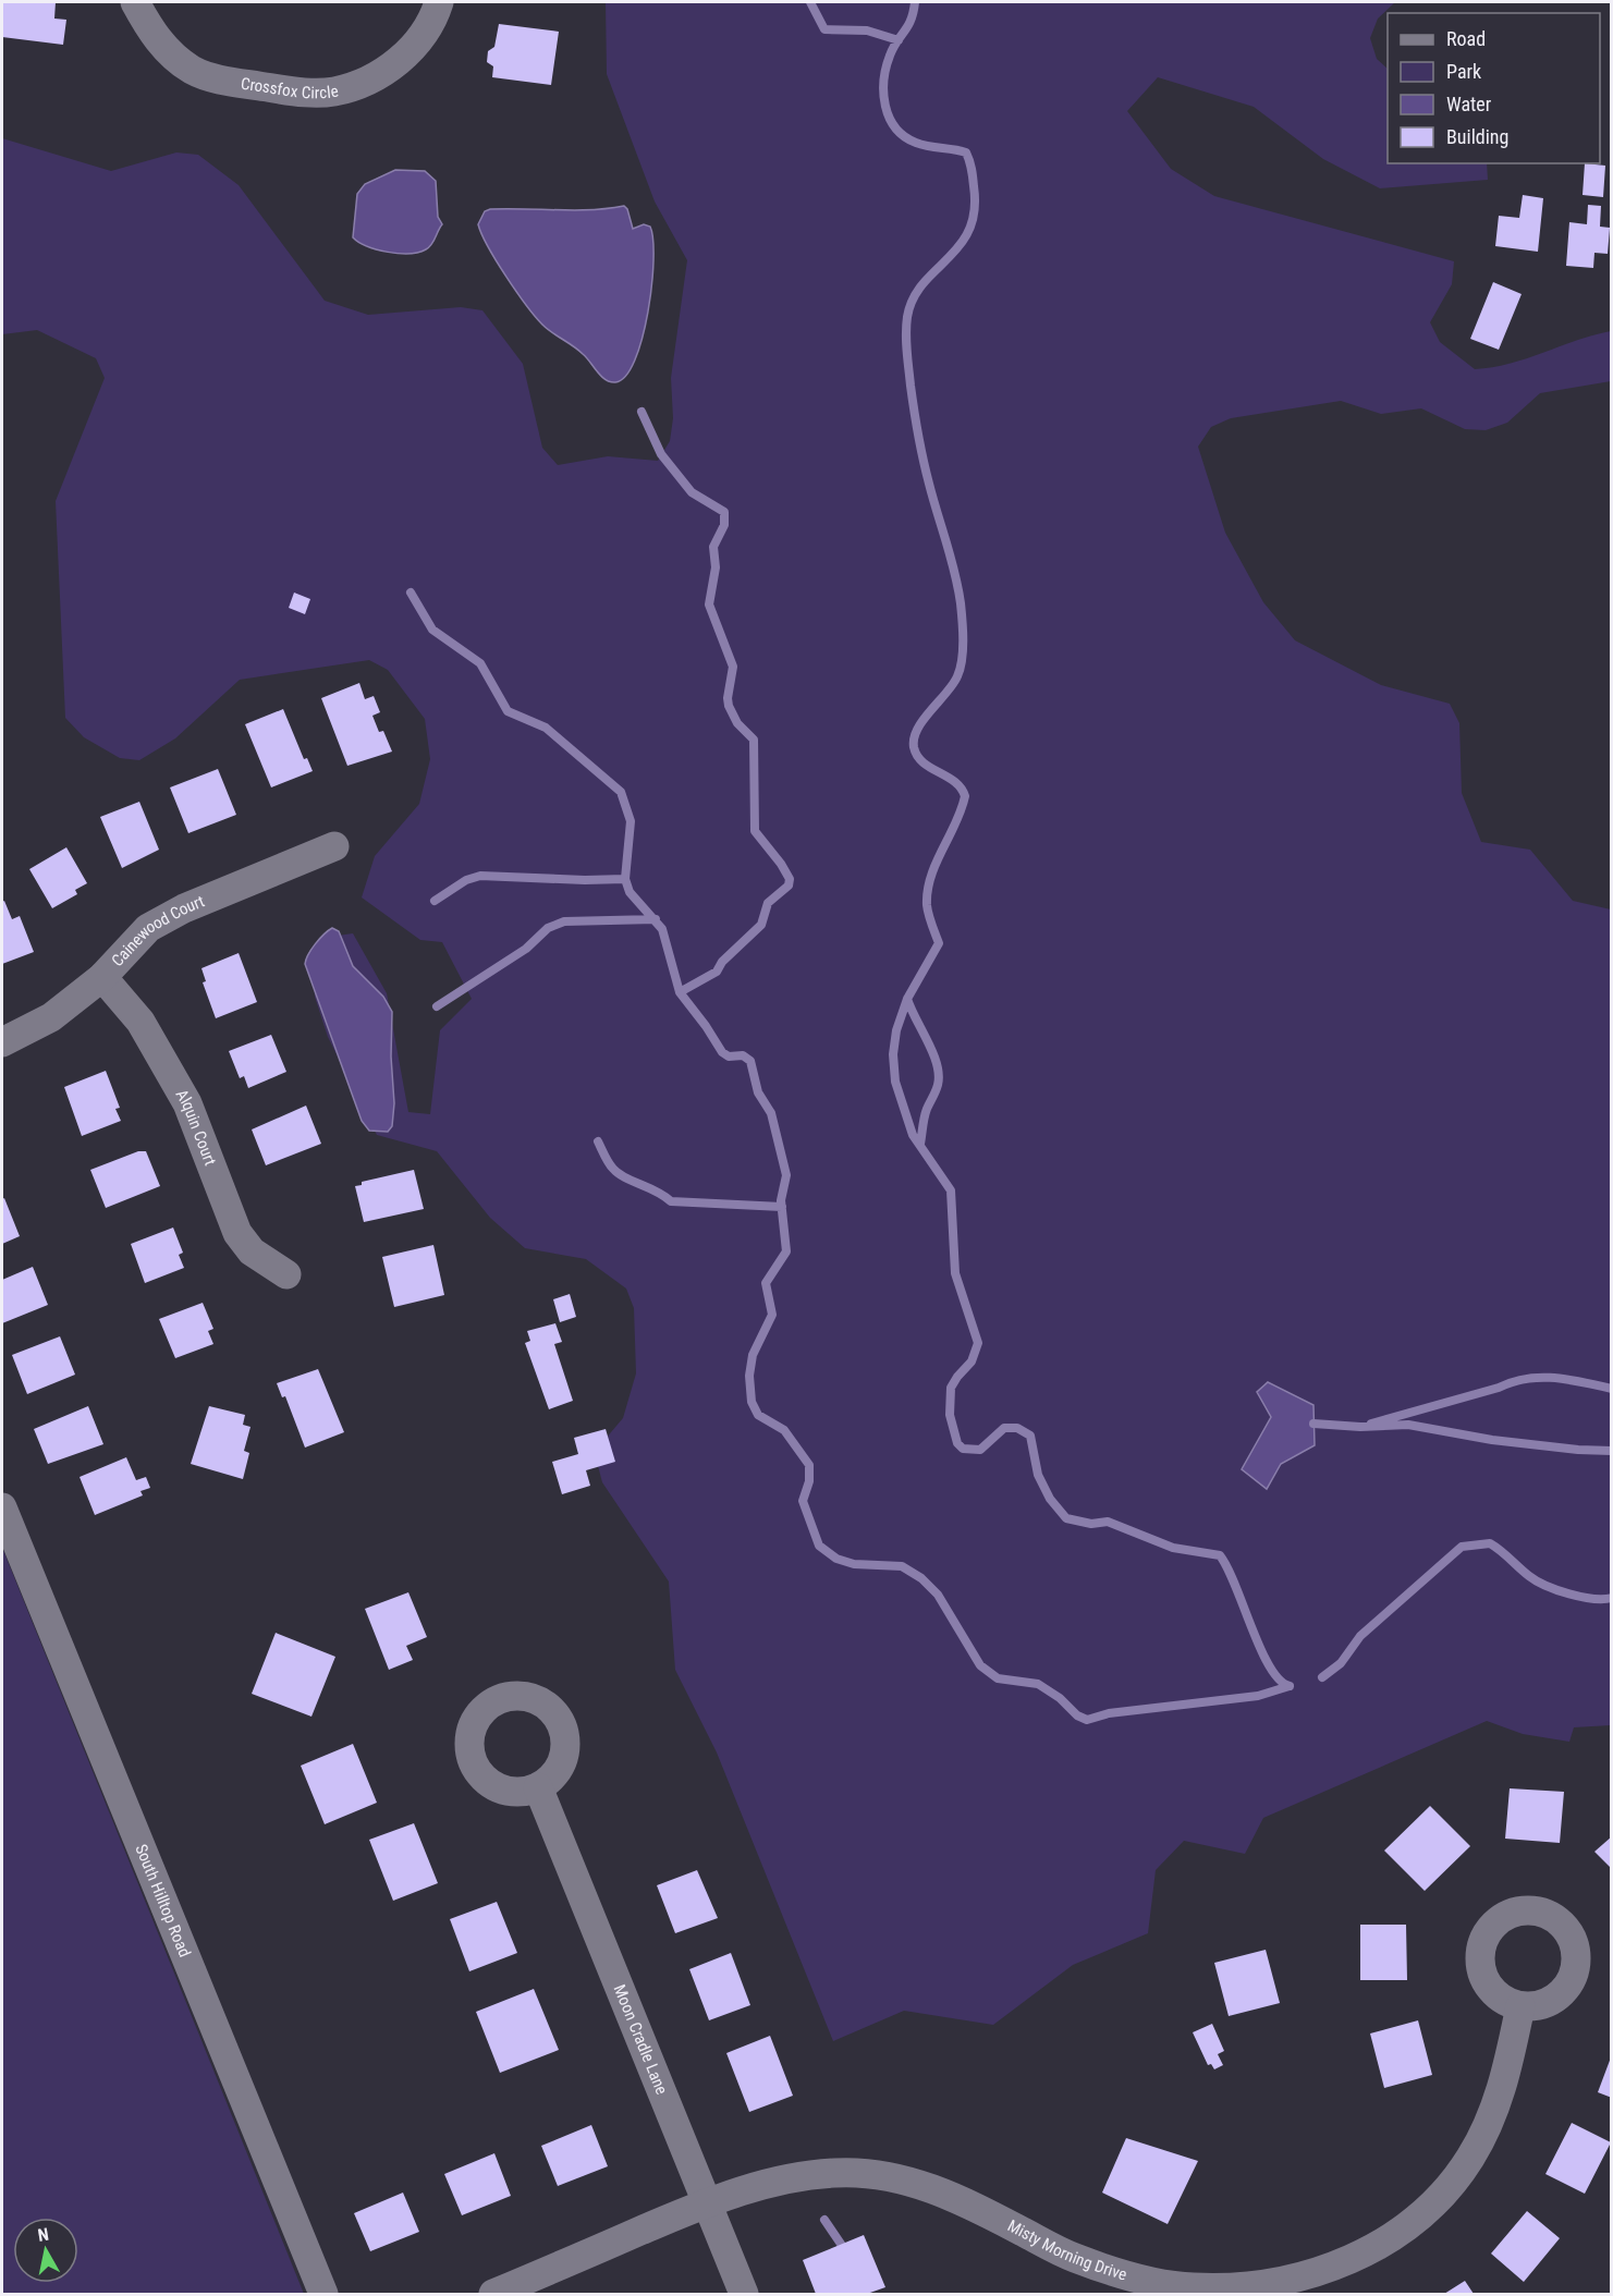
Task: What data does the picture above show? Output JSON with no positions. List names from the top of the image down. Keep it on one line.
{"streets":{"street":["Crossfox Circle","Cainewood Court","Alquin Court","South Hilltop Road","Moon Cradle Lane","Misty Morning Drive"]},"crossings":[["Cainewood Court","Alquin Court"],["Moon Cradle Lane","Misty Morning Drive"]],"legend":["Road","Park","Water","Building"],"north":"top"}
